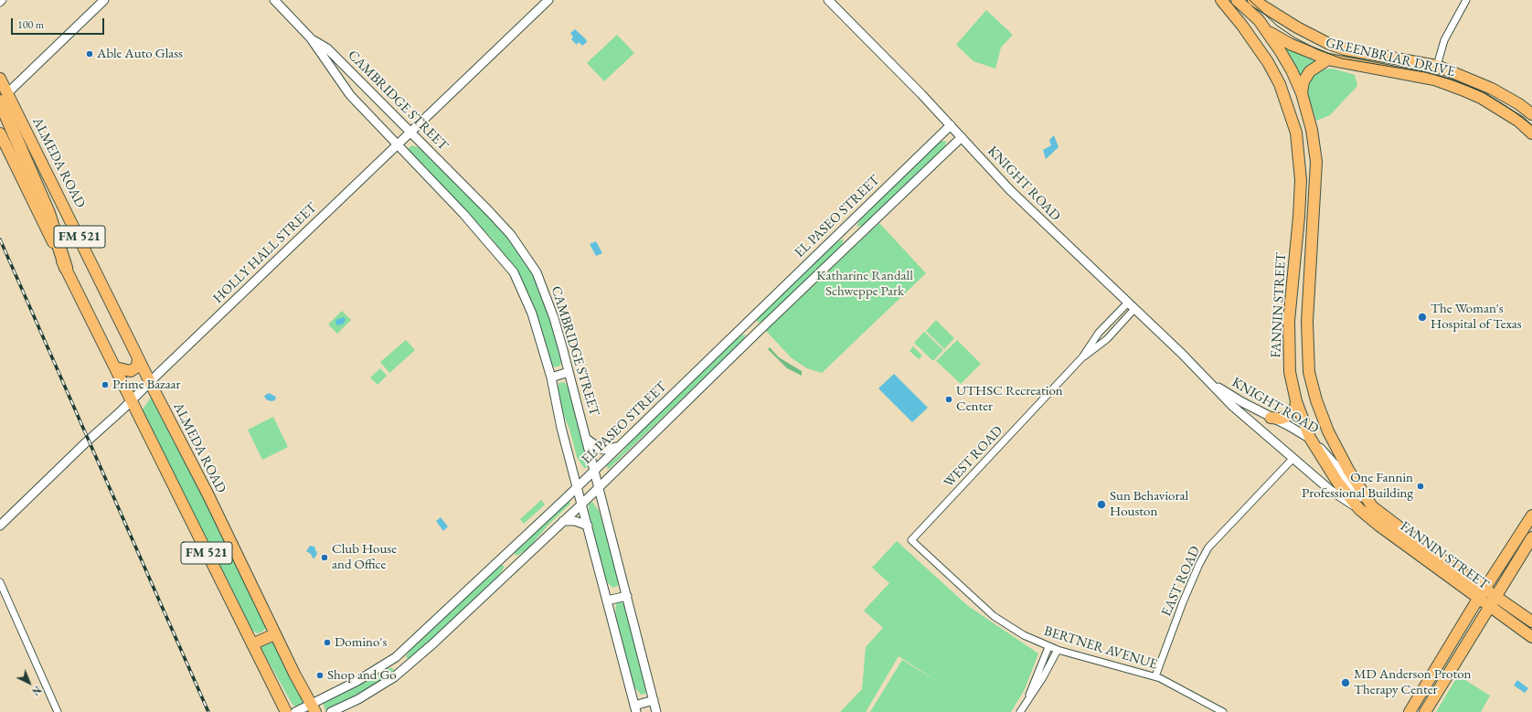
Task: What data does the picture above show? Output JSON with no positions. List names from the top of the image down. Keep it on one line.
{"streets":{"main road":["GREENBRIAR DRIVE","ALMEDA ROAD","FM 521","FANNIN STREET"],"street":["CAMBRIDGE STREET","KNIGHT ROAD","EL PASEO STREET","HOLLY HALL STREET","WEST ROAD","EAST ROAD","BERTNER AVENUE"]},"crossings":[["GREENBRIAR DRIVE","FANNIN STREET"],["CAMBRIDGE STREET","EL PASEO STREET"],["CAMBRIDGE STREET","HOLLY HALL STREET"],["ALMEDA ROAD","EL PASEO STREET"],["ALMEDA ROAD","HOLLY HALL STREET"],["KNIGHT ROAD","EL PASEO STREET"],["KNIGHT ROAD","FANNIN STREET"],["KNIGHT ROAD","WEST ROAD"],["KNIGHT ROAD","EAST ROAD"],["FM 521","HOLLY HALL STREET"],["WEST ROAD","BERTNER AVENUE"],["EAST ROAD","BERTNER AVENUE"]],"parks":["Katharine Randall Schweppe Park"],"places":["Able Auto Glass","The Woman's Hospital of Texas","Prime Bazaar","UTHSC Recreation Center","One Fannin Professional Building","Sun Behavioral Houston","Club House and Office","Domino's","Shop and Go","MD Anderson Proton Therapy Center"],"scale_bar":"100 m","north":"bottom right"}
